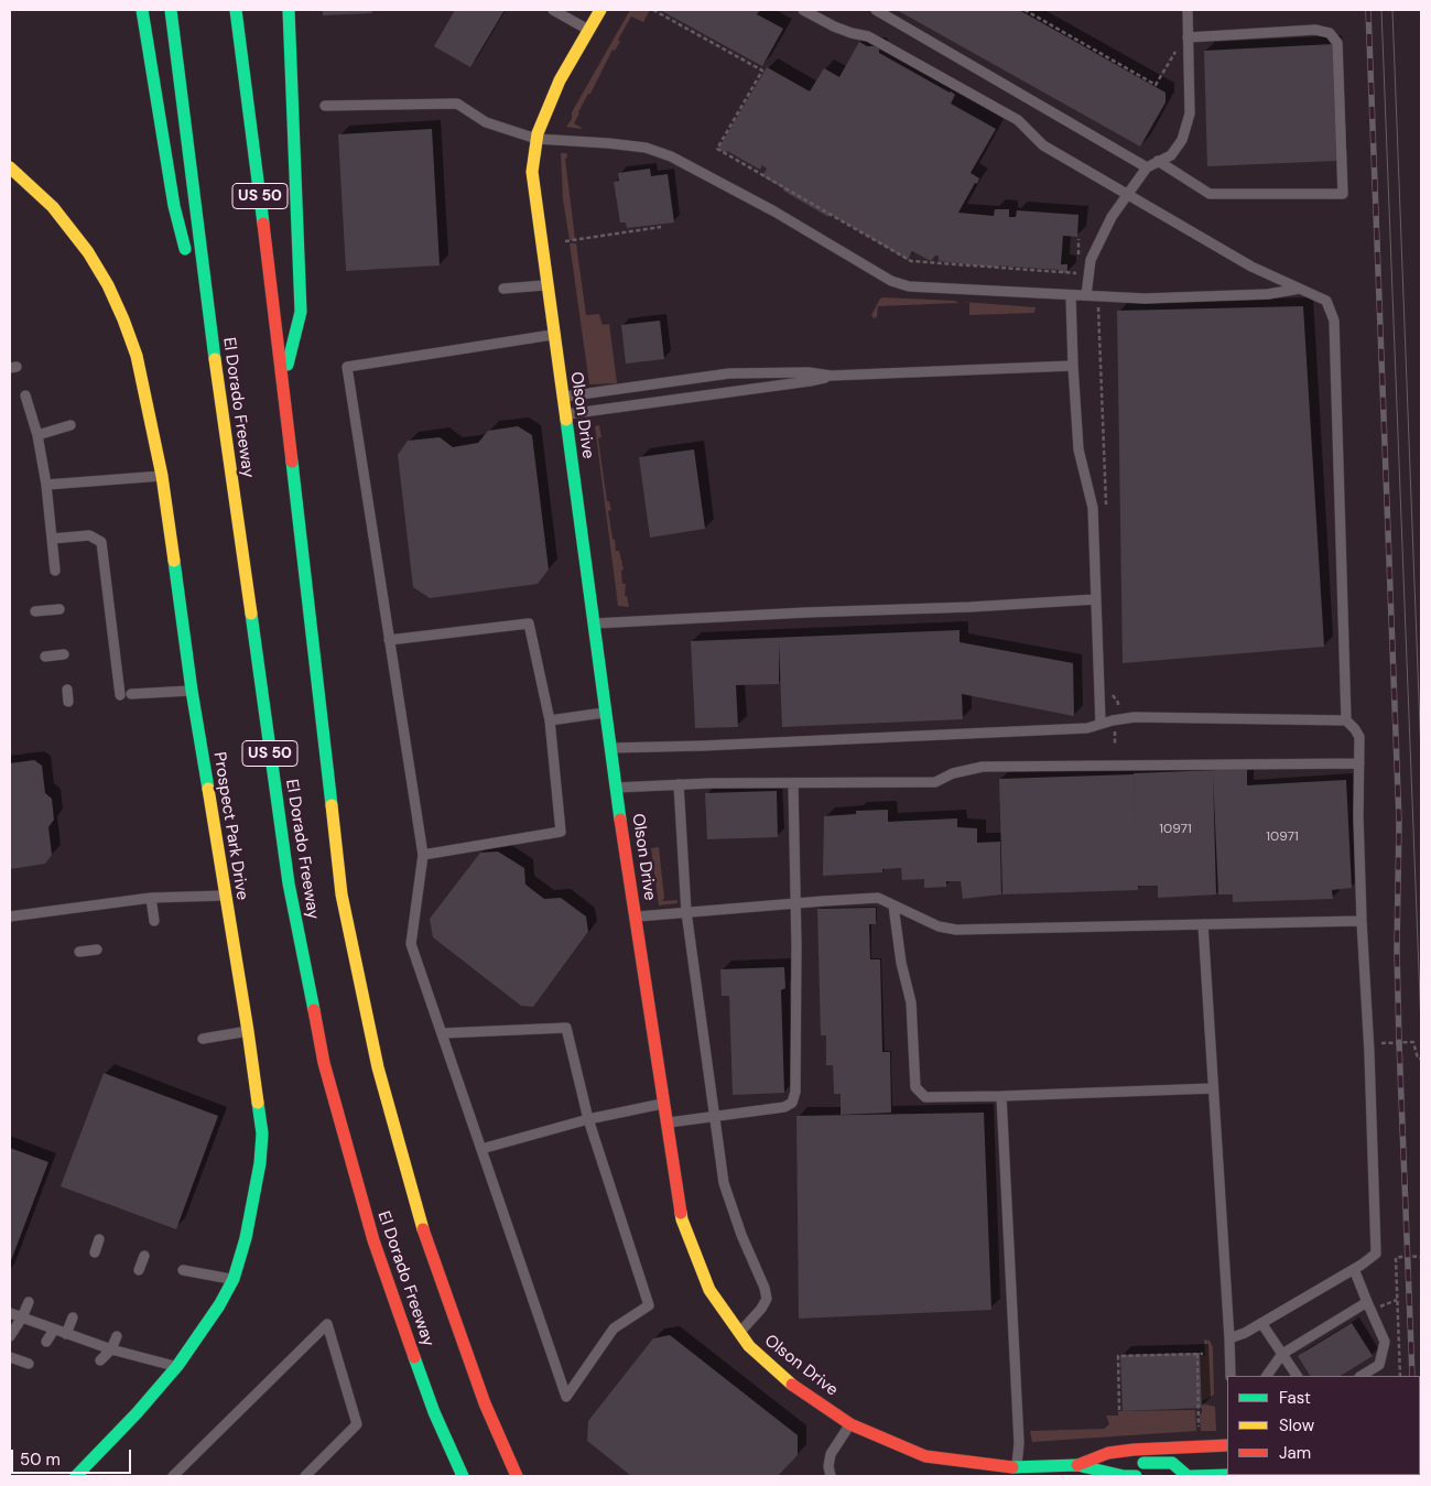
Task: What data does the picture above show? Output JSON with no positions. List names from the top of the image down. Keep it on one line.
{"streets":{"main road":["US 50","El Dorado Freeway","Olson Drive","Prospect Park Drive"]},"house_numbers":["10971","10971"],"legend":["Fast","Slow","Jam"],"scale_bar":"50 m"}
